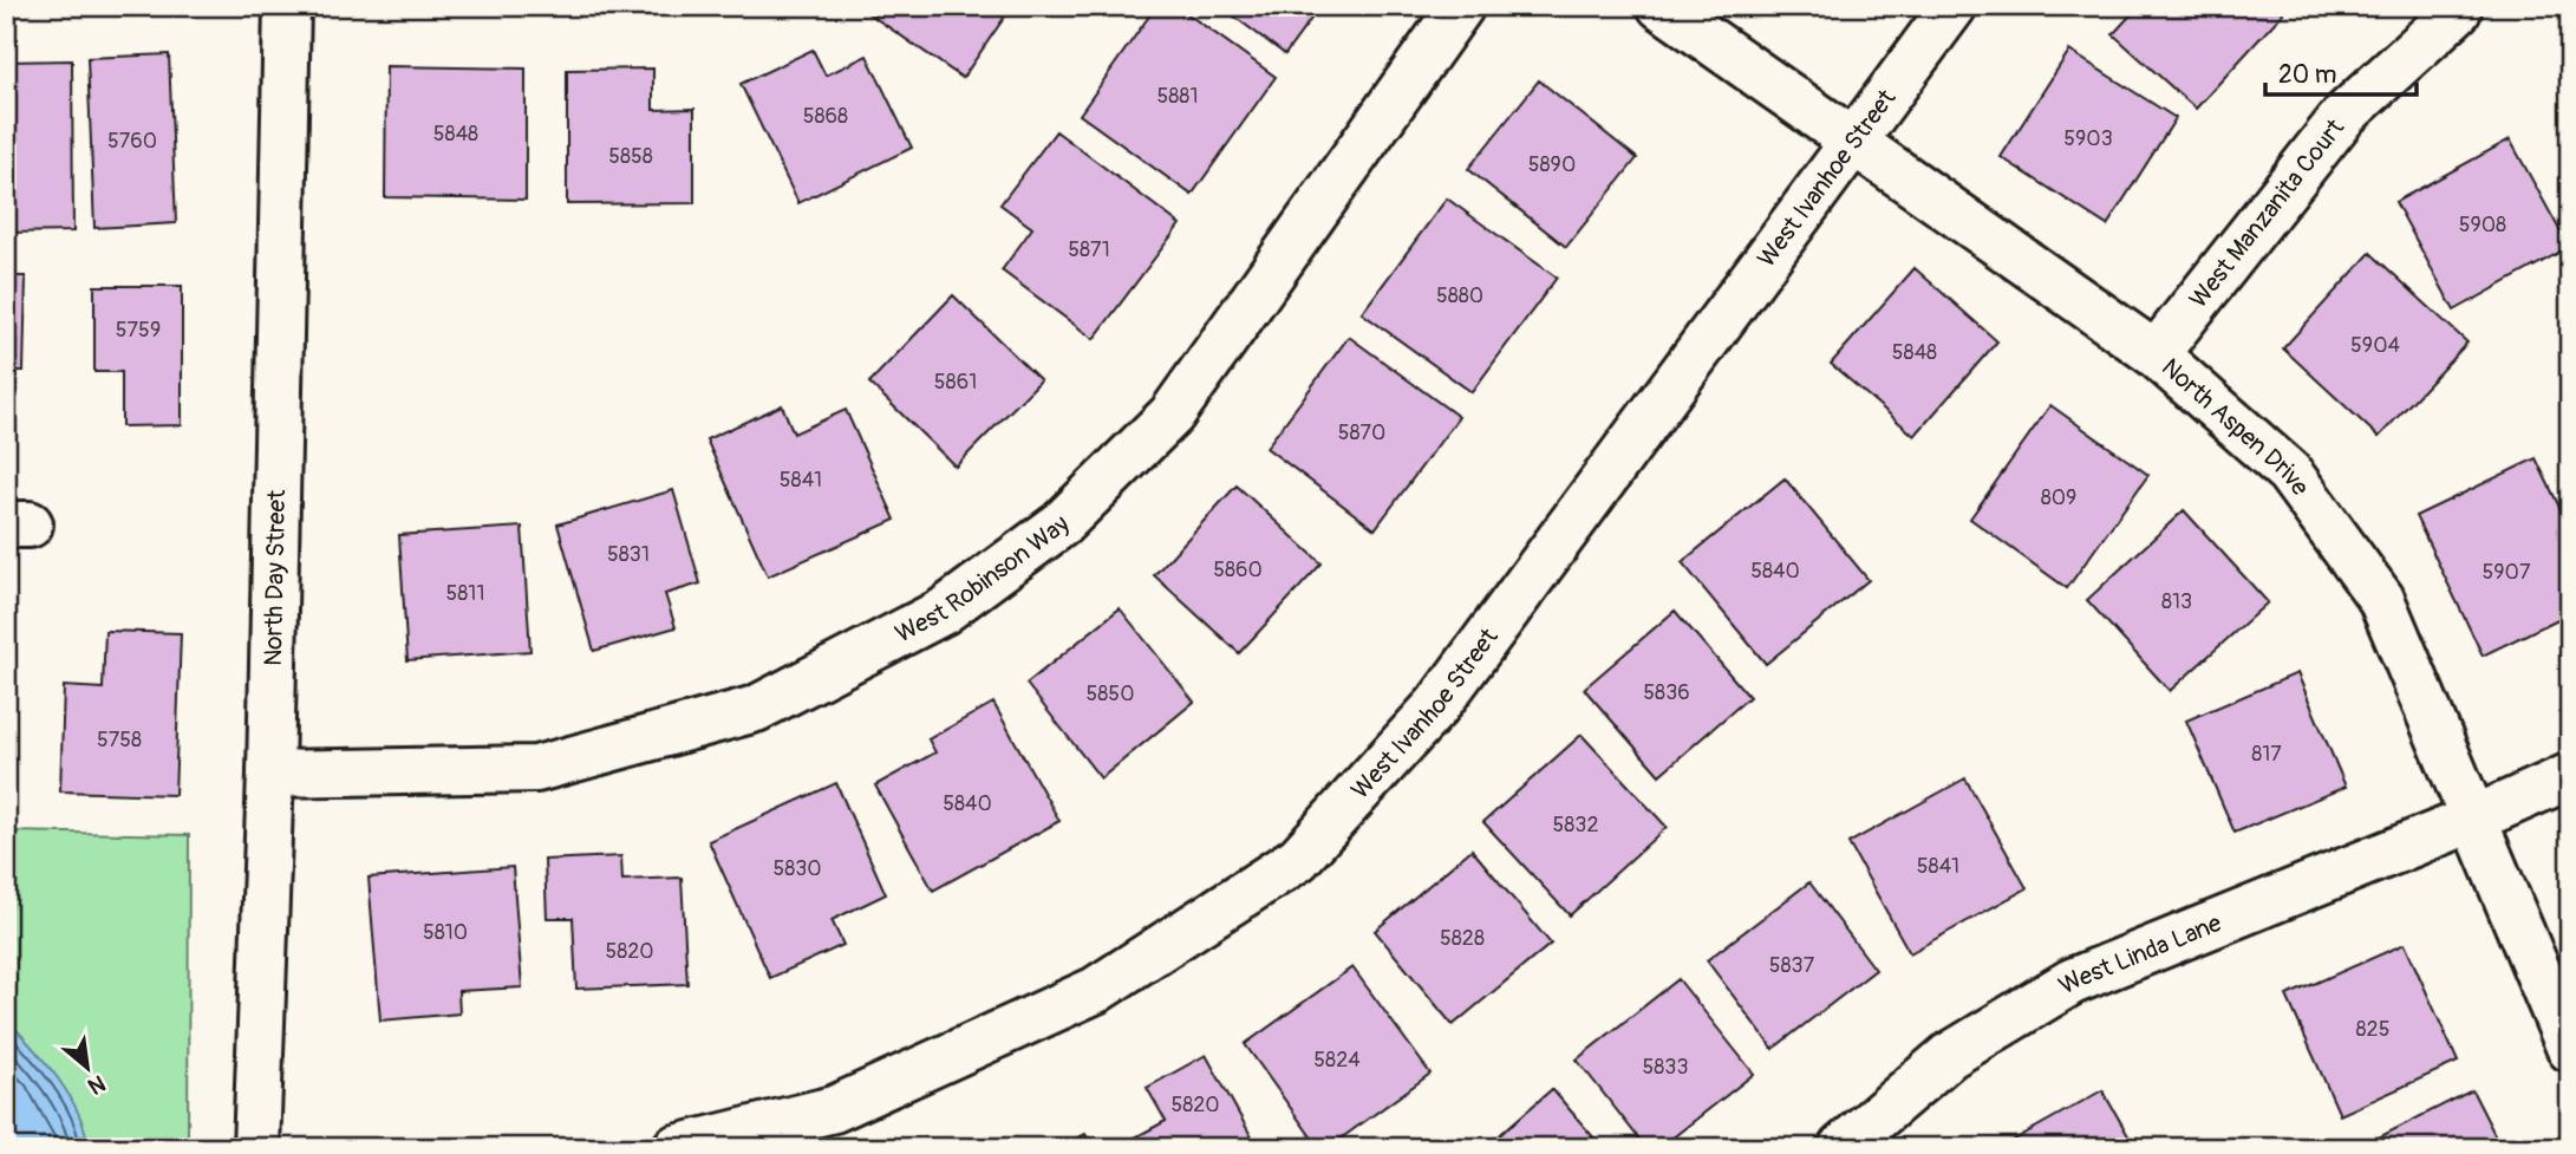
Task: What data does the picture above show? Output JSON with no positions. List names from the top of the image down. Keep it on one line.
{"streets":{"street":["West Ivanhoe Street","West Manzanita Court","North Aspen Drive","West Robinson Way","North Day Street","West Linda Lane"]},"crossings":[["West Ivanhoe Street","North Aspen Drive"],["West Manzanita Court","North Aspen Drive"],["North Aspen Drive","West Linda Lane"],["West Robinson Way","North Day Street"]],"house_numbers":["5881","5868","5848","5903","5760","5858","5890","5908","5871","5880","5759","5904","5848","5861","5870","5841","809","5831","5860","5840","5907","5811","813","5836","5850","5758","817","5840","5832","5841","5830","5810","5828","5820","5837","825","5824","5833","5820"],"scale_bar":"20 m","north":"bottom right"}
